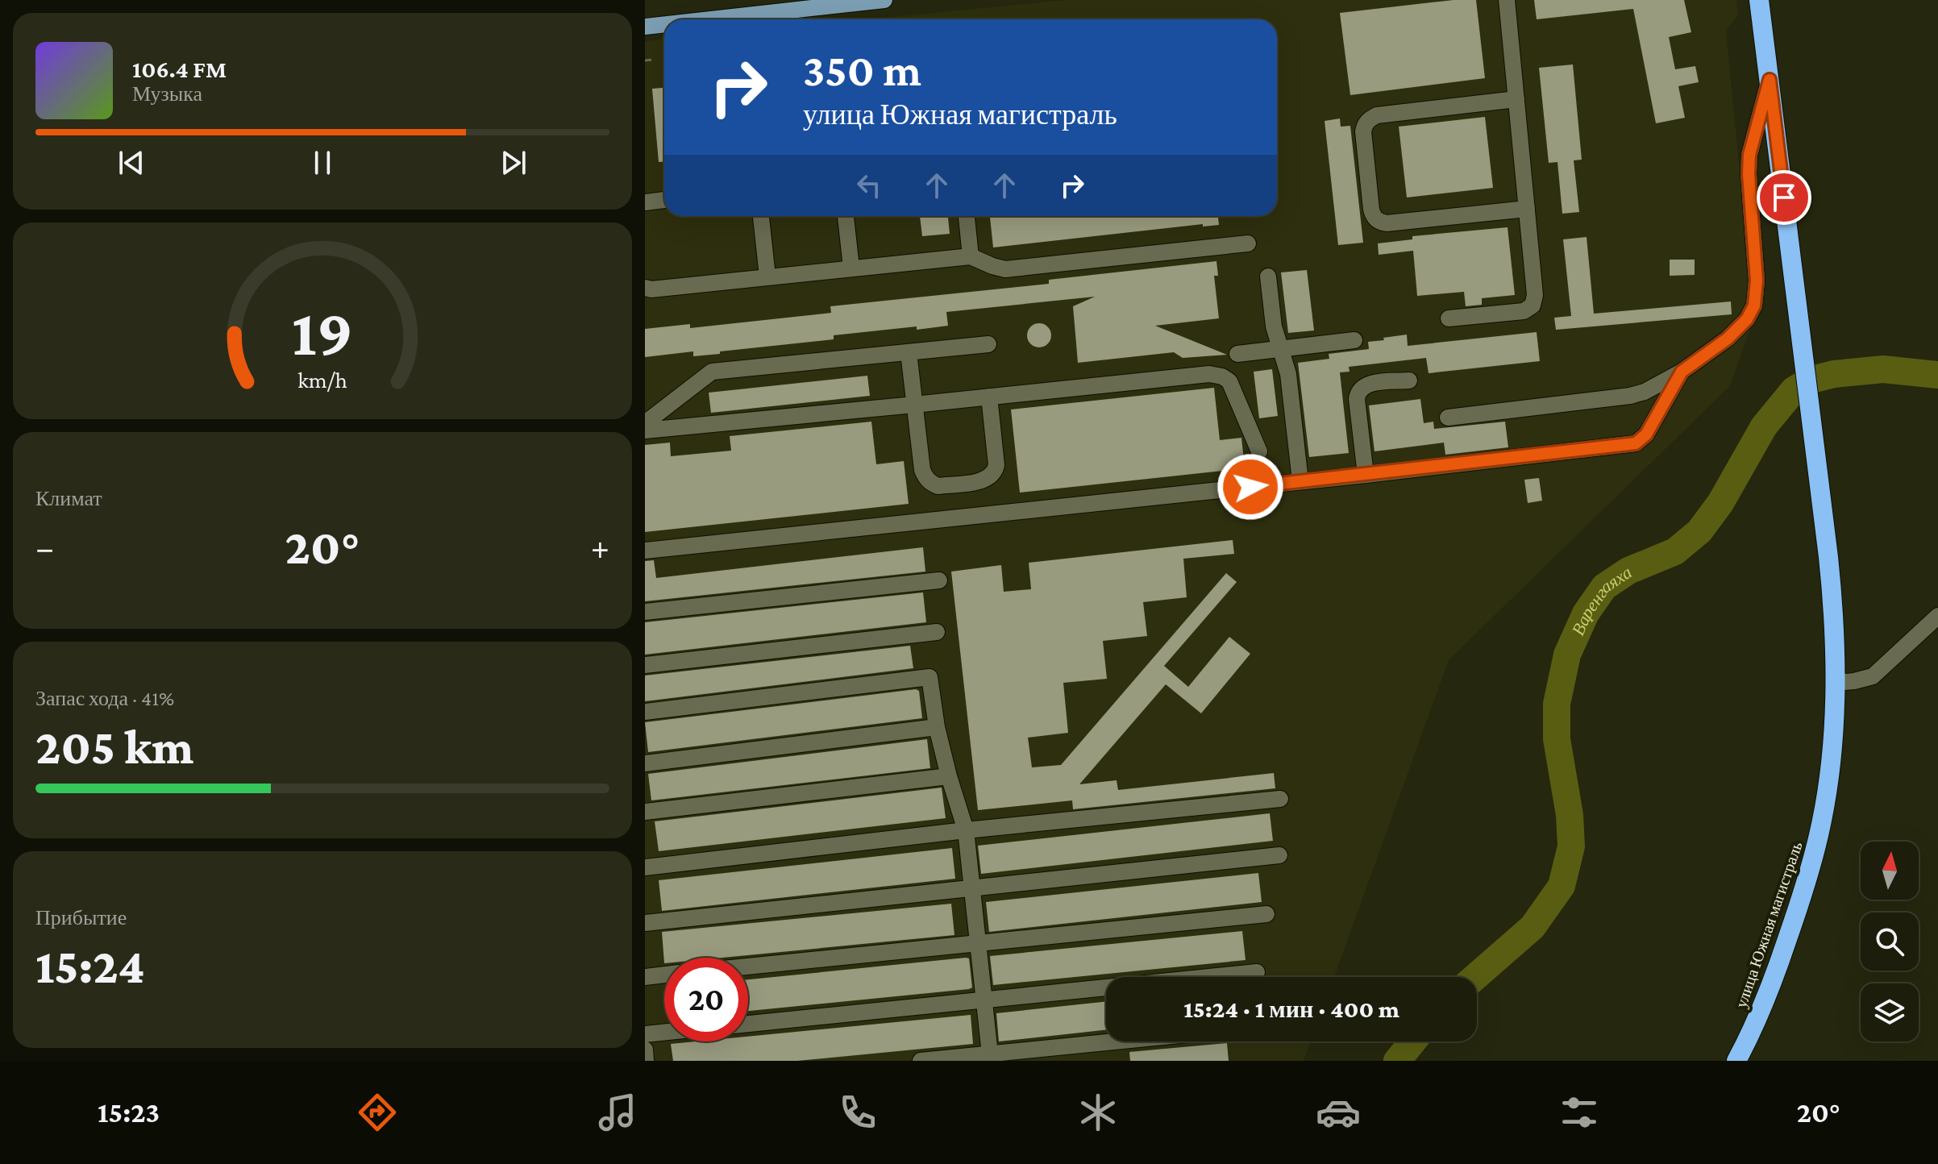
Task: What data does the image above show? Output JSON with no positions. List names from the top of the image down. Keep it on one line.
{"streets":{"highway":["улица Южная магистраль"]},"water":["Варенгаяха"],"north":"top","page":{"turn":["350 m","улица Южная магистраль"],"song":["106.4 FM","Музыка"],"tile":["Климат",["Запас хода · 41%","205 km"],["Прибытие","15:24"]],"heat":["−","20°","+"],"limit":"20","trip":"15:24 · 1 мин · 400 m","tabs":["15:23","20°"],"gauge":["19","km/h"]}}
